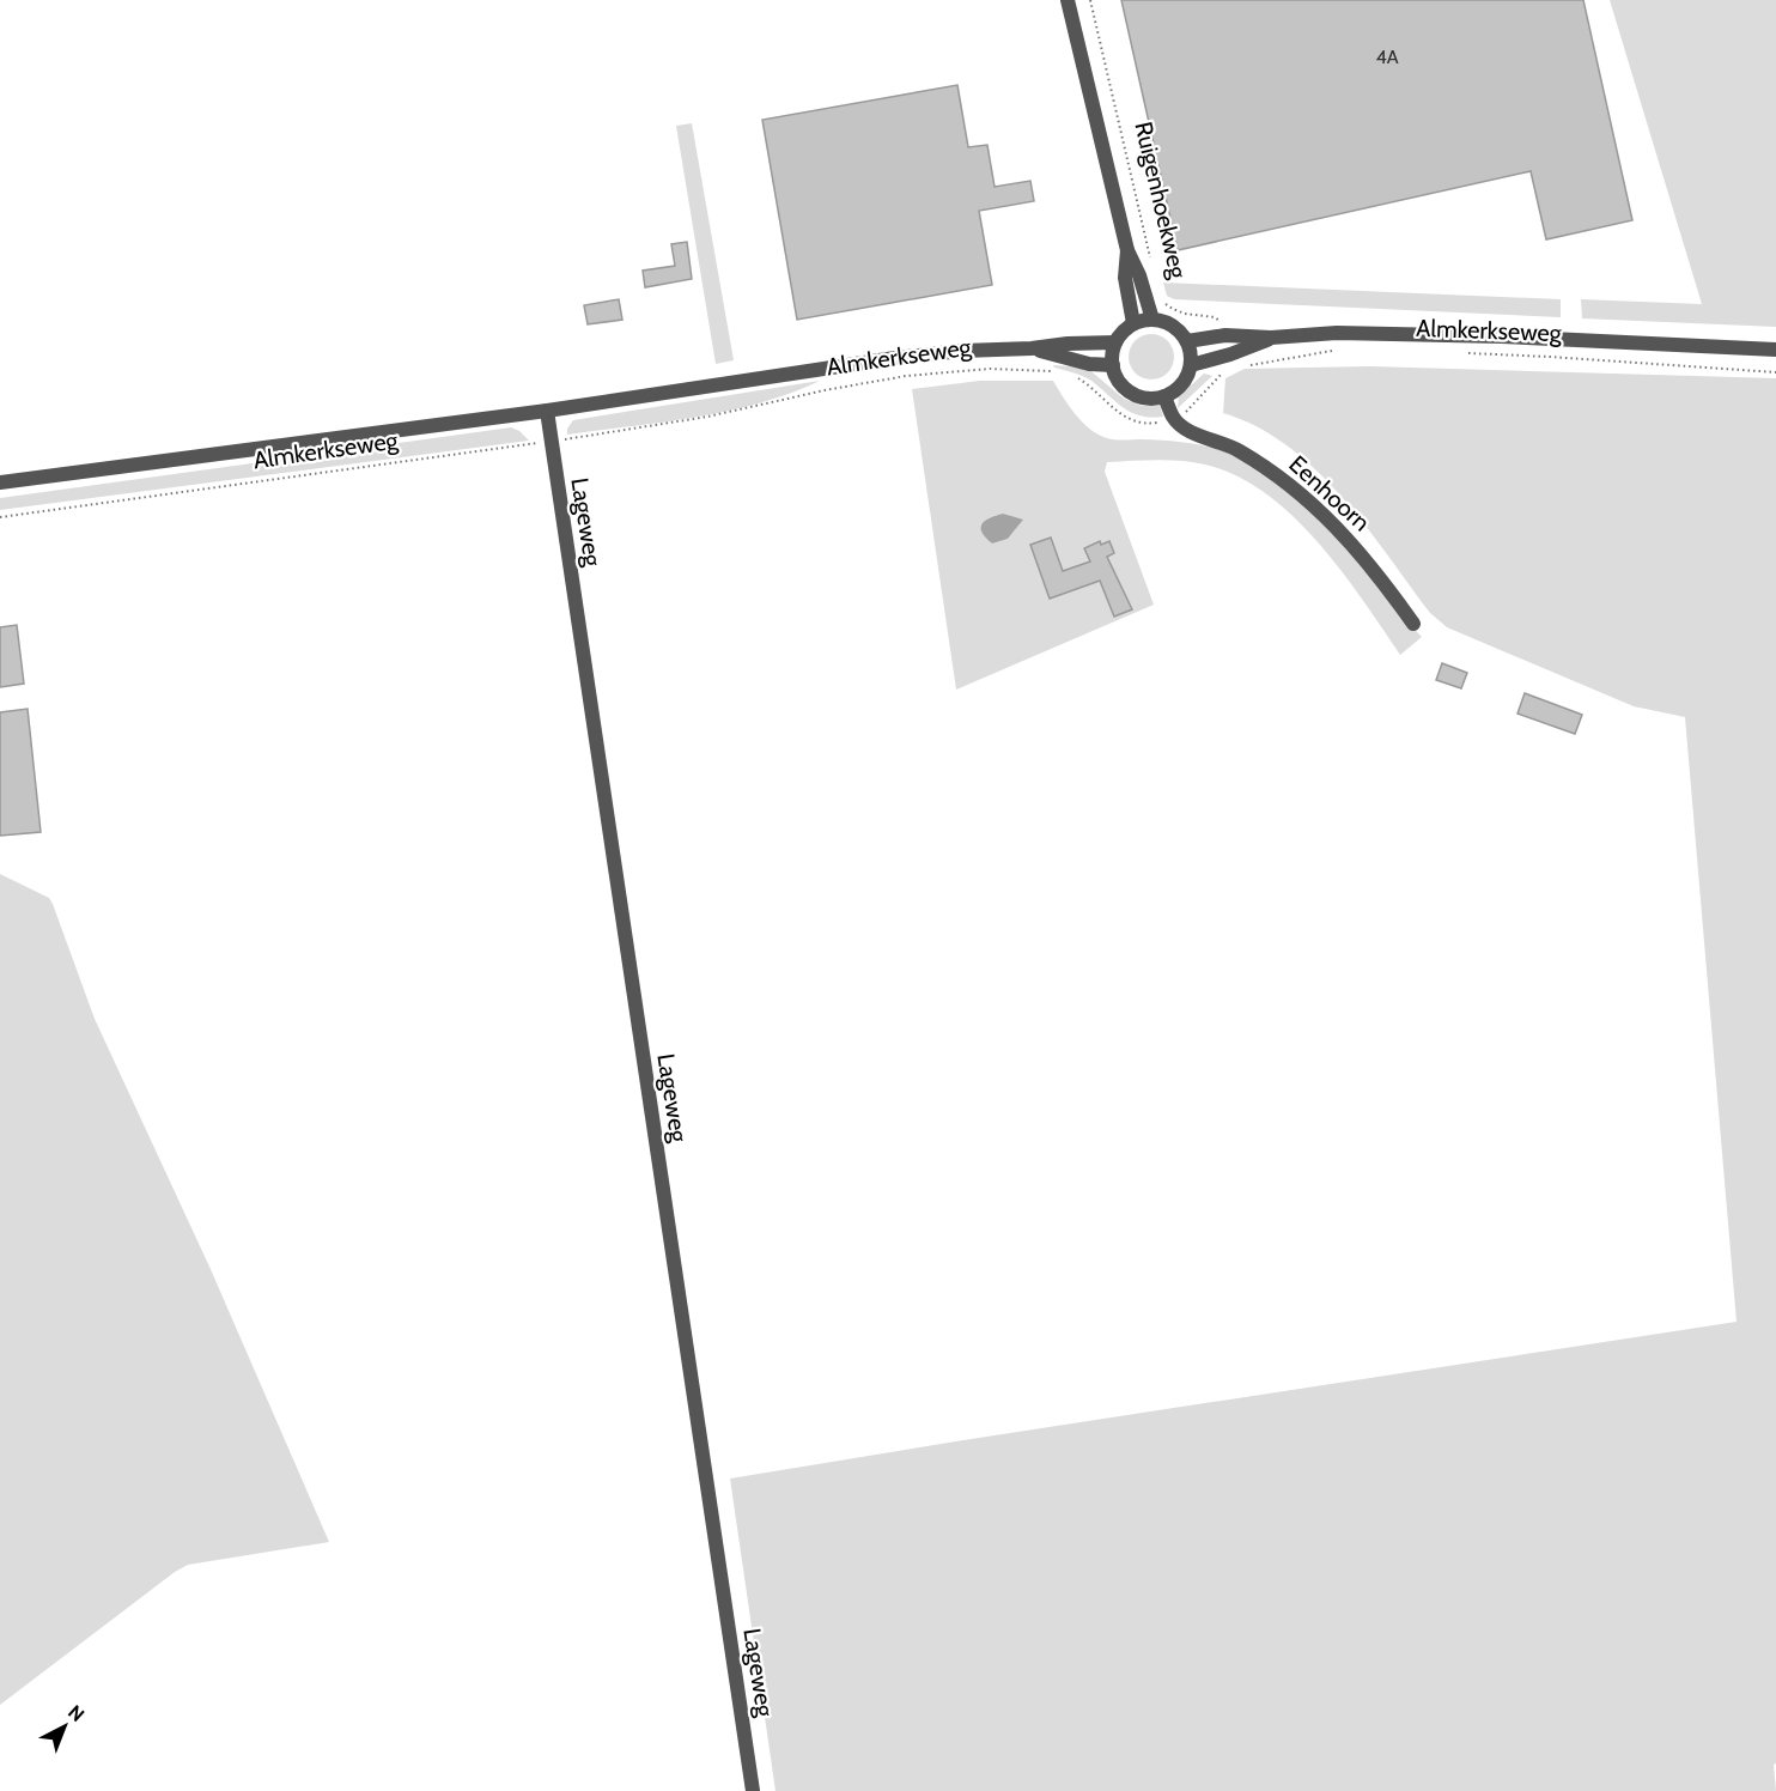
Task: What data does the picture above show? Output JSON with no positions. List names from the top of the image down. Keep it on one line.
{"streets":{"street":["Ruigenhoekweg","Almkerkseweg","Eenhoorn","Lageweg"]},"crossings":[["Ruigenhoekweg","Almkerkseweg"],["Almkerkseweg","Lageweg"]],"house_numbers":["4A"],"north":"top right"}
